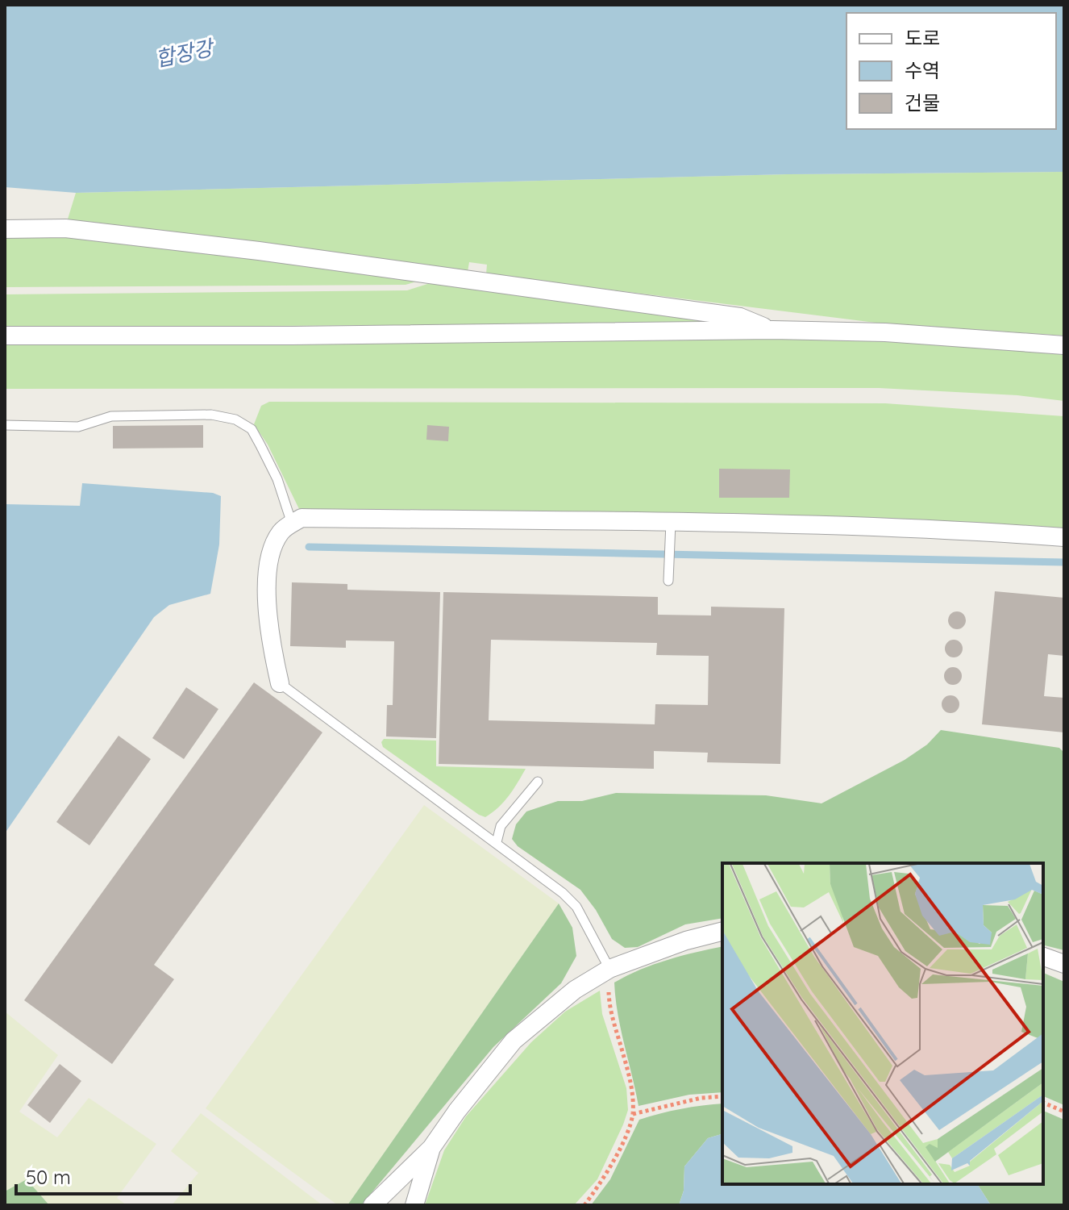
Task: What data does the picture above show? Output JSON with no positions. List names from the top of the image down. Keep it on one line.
{"water":["합장강"],"legend":["도로","수역","건물"],"scale_bar":"50 m"}
